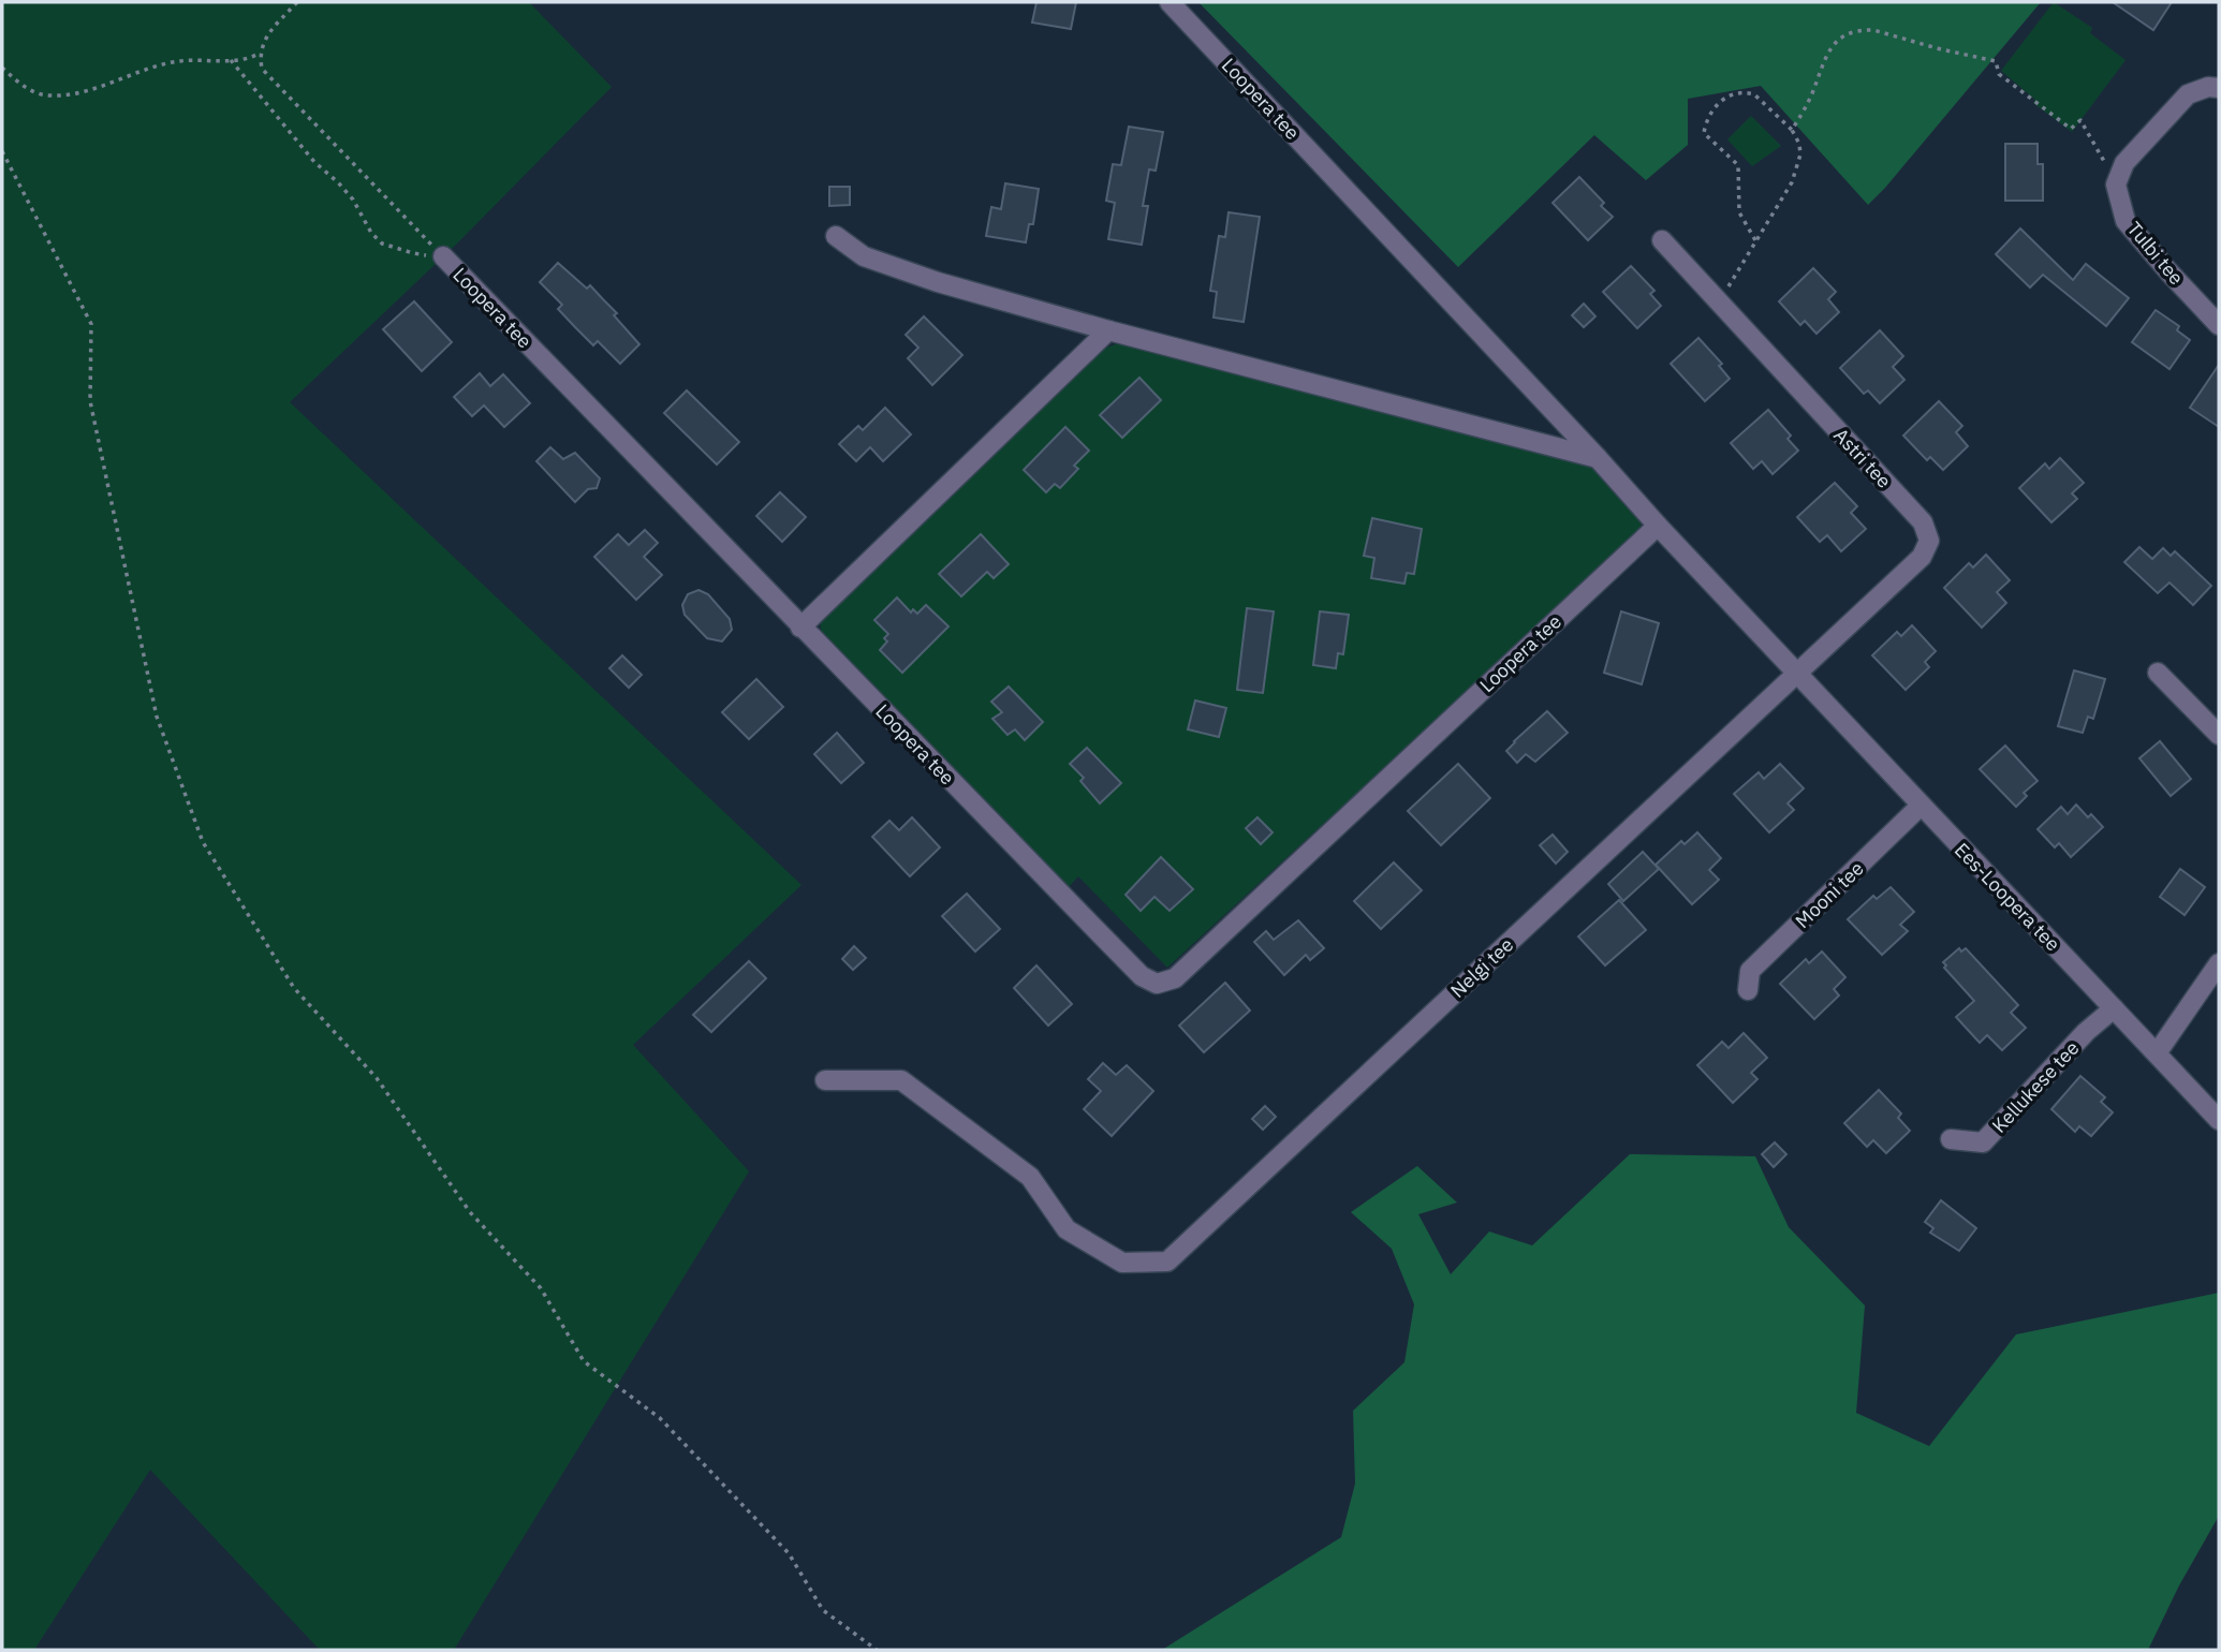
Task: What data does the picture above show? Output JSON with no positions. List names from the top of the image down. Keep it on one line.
{"streets":{"street":["Loopera tee","Tulbi tee","Astri tee","Mooni tee","Ees-Loopera tee","Nelgi tee","Kellukese tee"]},"crossings":[["Loopera tee","Astri tee"],["Loopera tee","Ees-Loopera tee"],["Loopera tee","Nelgi tee"],["Astri tee","Ees-Loopera tee"],["Astri tee","Nelgi tee"],["Mooni tee","Ees-Loopera tee"],["Ees-Loopera tee","Nelgi tee"],["Ees-Loopera tee","Kellukese tee"]]}
